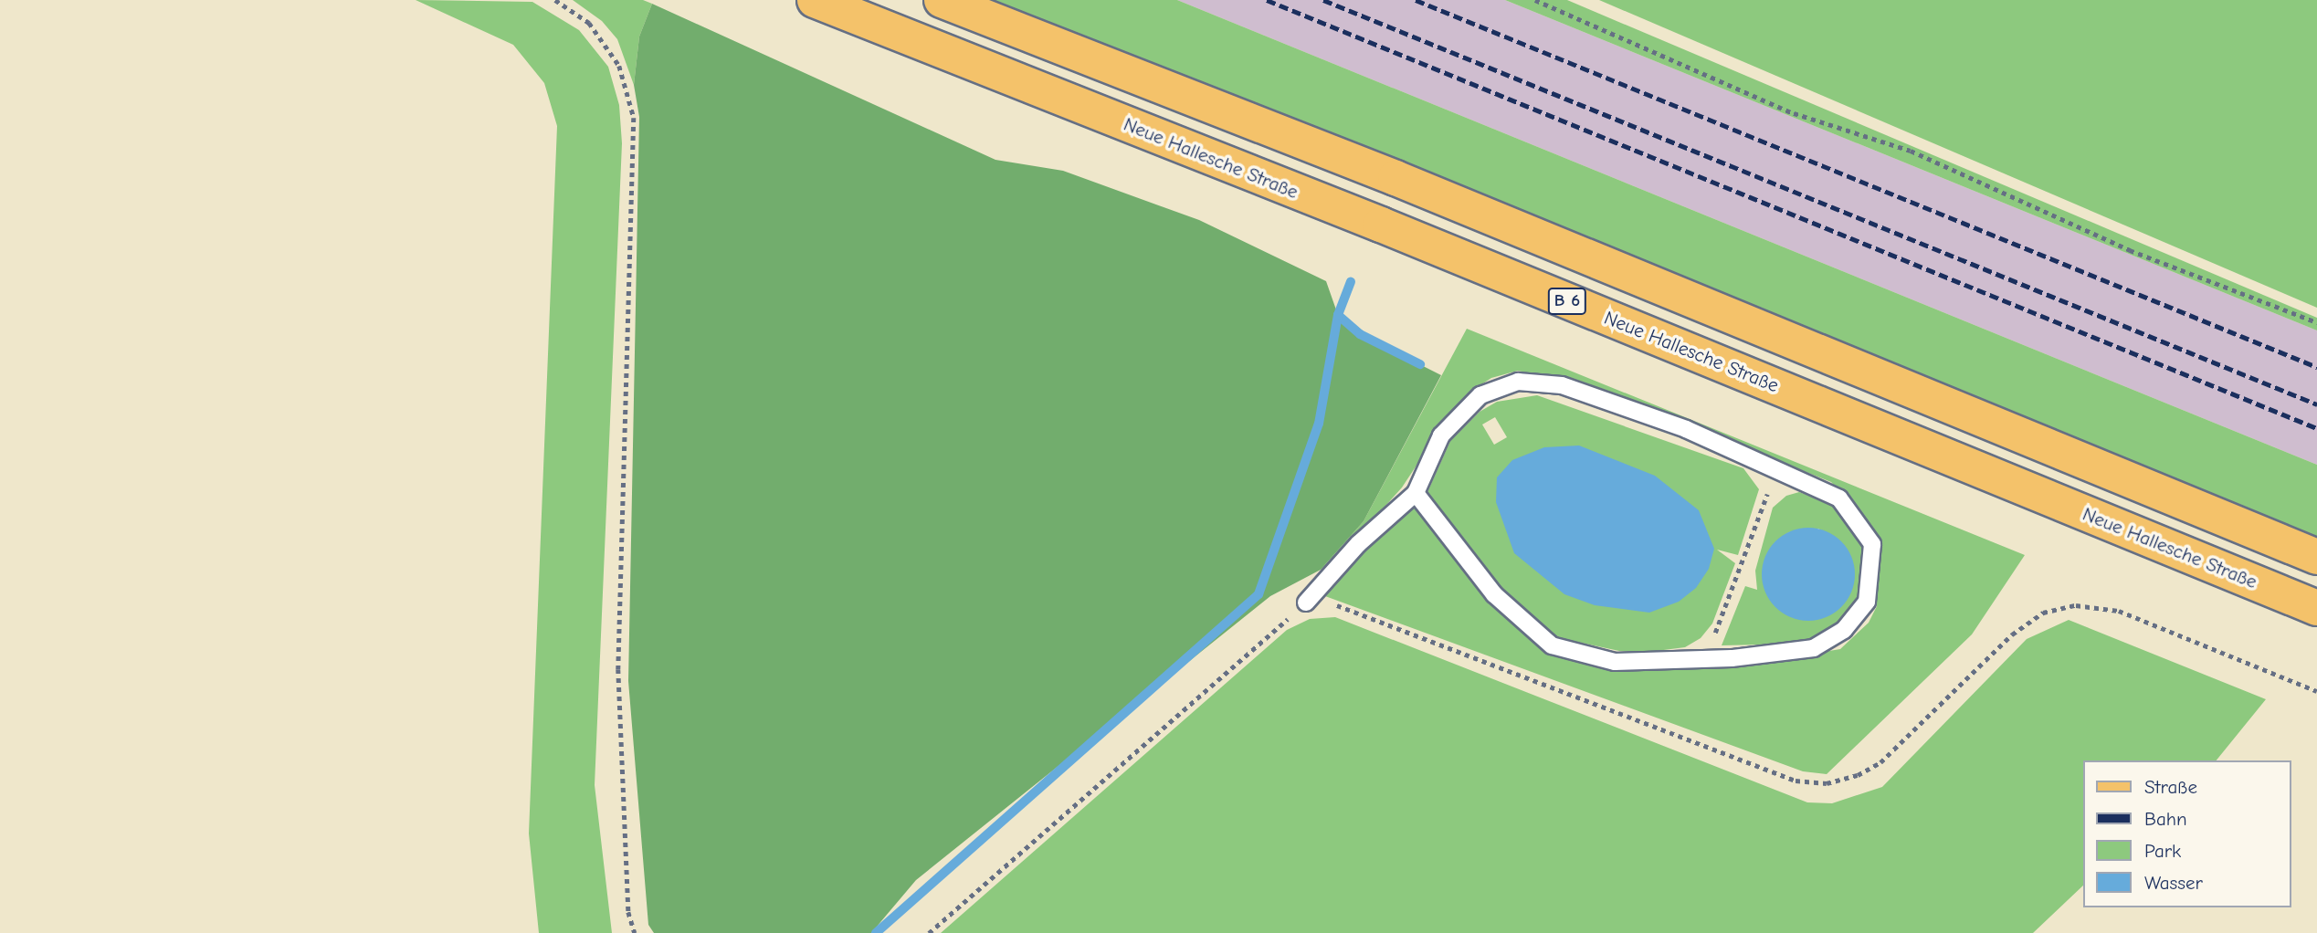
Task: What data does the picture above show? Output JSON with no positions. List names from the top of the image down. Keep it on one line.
{"streets":{"main road":["Neue Hallesche Straße","B 6"]},"legend":["Straße","Bahn","Park","Wasser"]}
